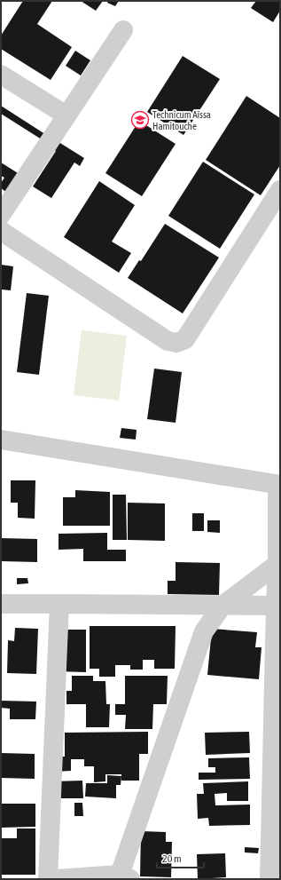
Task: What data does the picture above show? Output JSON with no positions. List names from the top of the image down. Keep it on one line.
{"places":{"school or university":["Technicum Aïssa Hamitouche"]},"scale_bar":"20 m"}
